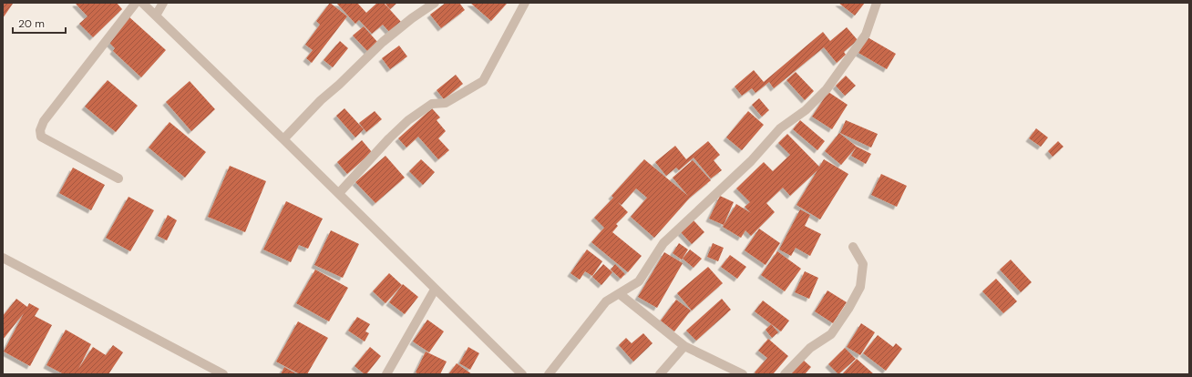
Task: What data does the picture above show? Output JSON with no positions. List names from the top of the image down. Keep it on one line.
{"scale_bar":"20 m"}
